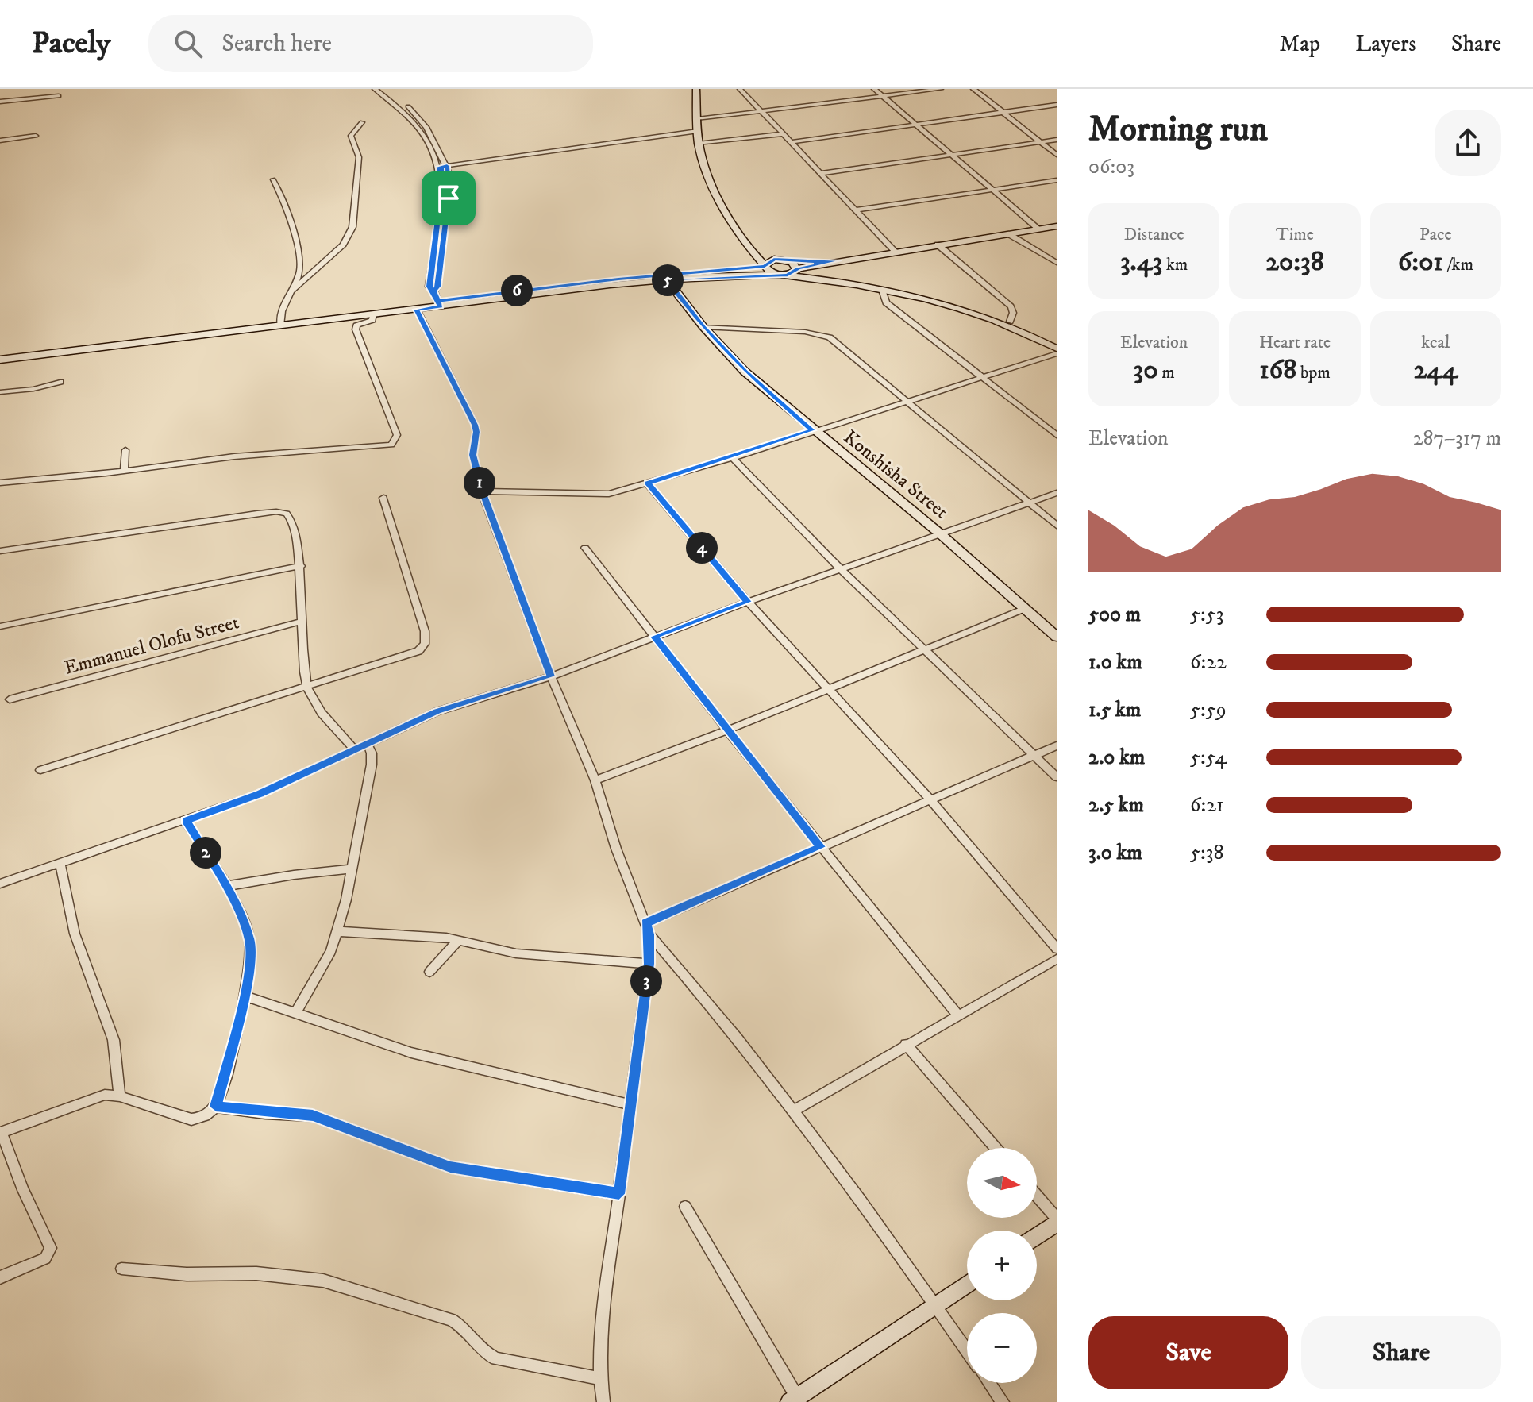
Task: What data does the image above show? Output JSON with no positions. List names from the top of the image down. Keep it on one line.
{"streets":{"main road":["Konshisha Street"],"street":["Emmanuel Olofu Street"]},"north":"right","page":{"header":"Pacely","search":"Search here","nav":["Map","Layers","Share"],"heading":["Morning run","06:03"],"stats":[["Distance","3.43 km"],["Time","20:38"],["Pace","6:01 /km"],["Elevation","30 m"],["Heart rate","168 bpm"],["kcal","244"]],"pins":["5","6","1","4","2","3"],"chart":["Elevation","287–317 m"],"list":[{"name":"500 m","note":"5:53"},{"name":"1.0 km","note":"6:22"},{"name":"1.5 km","note":"5:59"},{"name":"2.0 km","note":"5:54"},{"name":"2.5 km","note":"6:21"},{"name":"3.0 km","note":"5:38"}],"map_buttons":["+","−"],"buttons":["Save","Share"]}}
